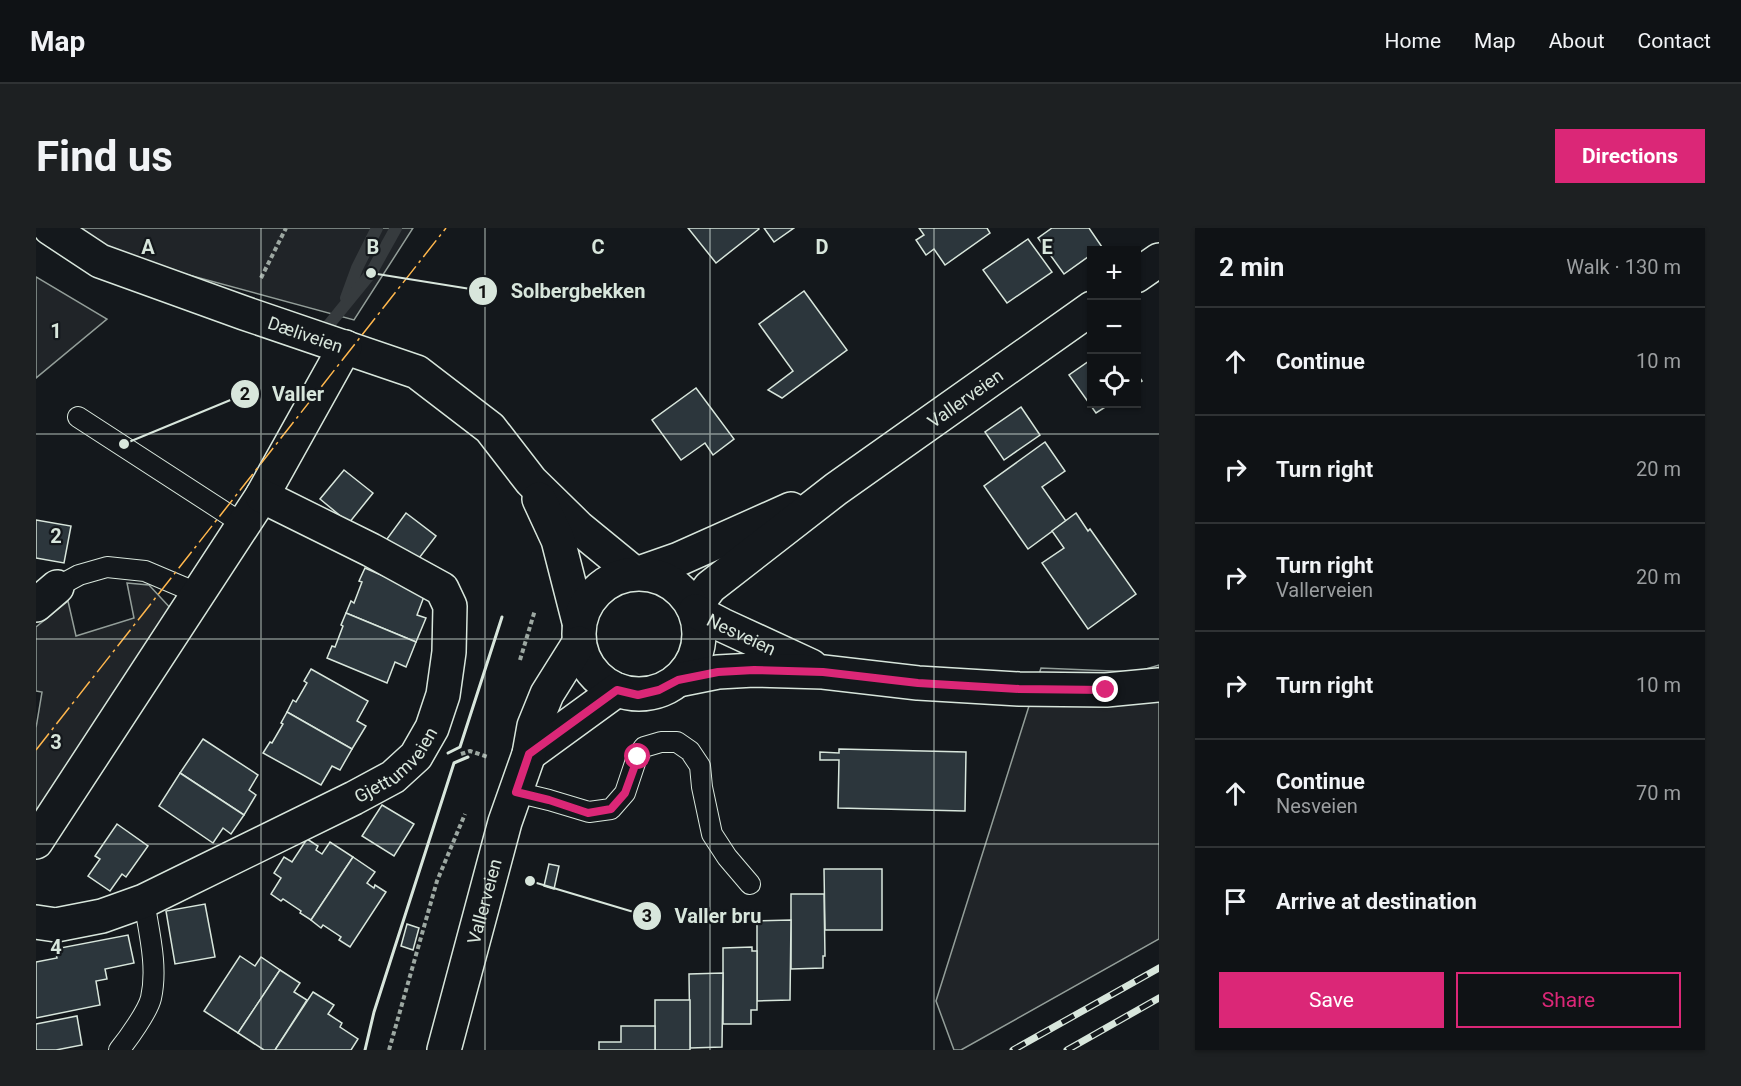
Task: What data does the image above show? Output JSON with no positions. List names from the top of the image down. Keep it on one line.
{"streets":{"street":["Dæliveien","Vallerveien","Nesveien","Gjettumveien"]},"crossings":[["Dæliveien","Vallerveien"],["Dæliveien","Nesveien"],["Vallerveien","Nesveien"]],"places":["Solbergbekken","Valler","Valler bru"],"page":{"header":"Map","nav":["Home","Map","About","Contact"],"buttons":["Directions",["Save","Share"]],"title":"Find us","heading":["2 min","Walk · 130 m"],"map_buttons":["+","−"],"list":[["Continue","10 m"],["Turn right","20 m"],["Turn right","Vallerveien","20 m"],["Turn right","10 m"],["Continue","Nesveien","70 m"],"Arrive at destination"]},"grid":{"columns":["A","B","C","D","E"],"rows":["1","2","3","4"]}}
